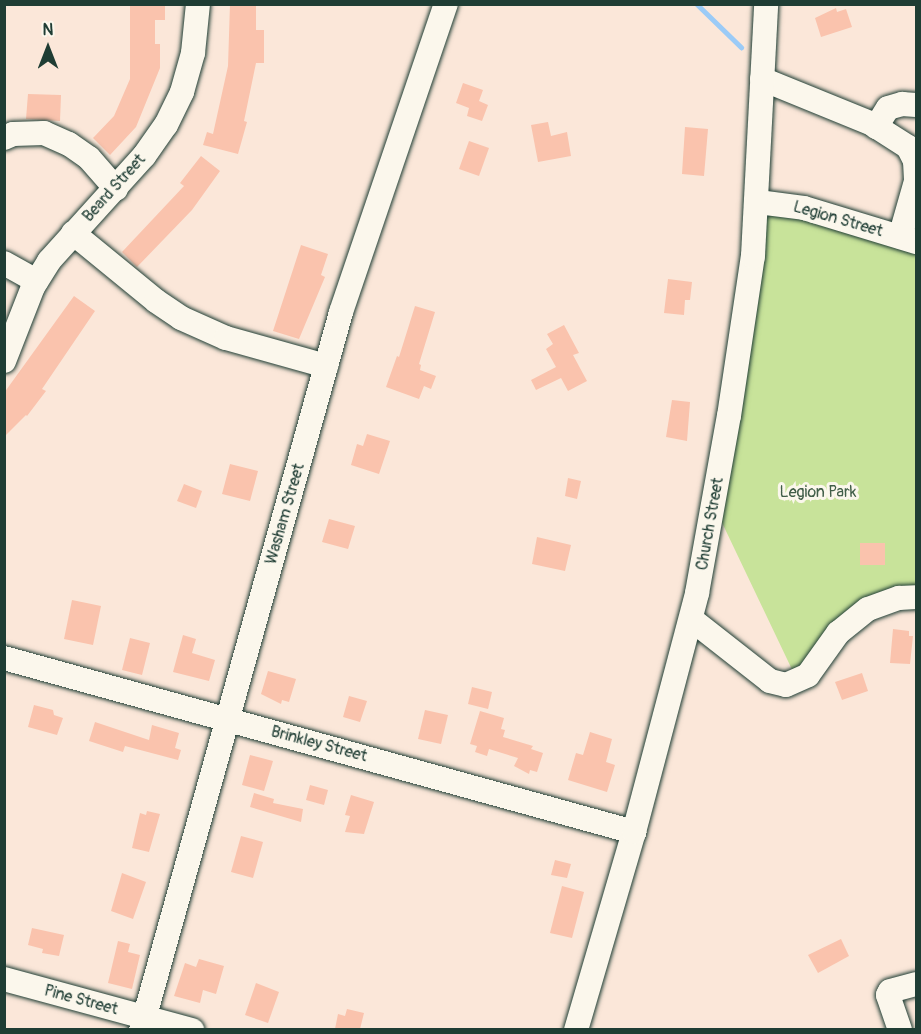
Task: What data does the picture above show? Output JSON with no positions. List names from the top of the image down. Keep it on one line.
{"streets":{"street":["Beard Street","Legion Street","Washam Street","Church Street","Brinkley Street","Pine Street"]},"crossings":[["Legion Street","Church Street"],["Washam Street","Brinkley Street"],["Washam Street","Pine Street"],["Church Street","Brinkley Street"]],"parks":["Legion Park"],"north":"top"}
